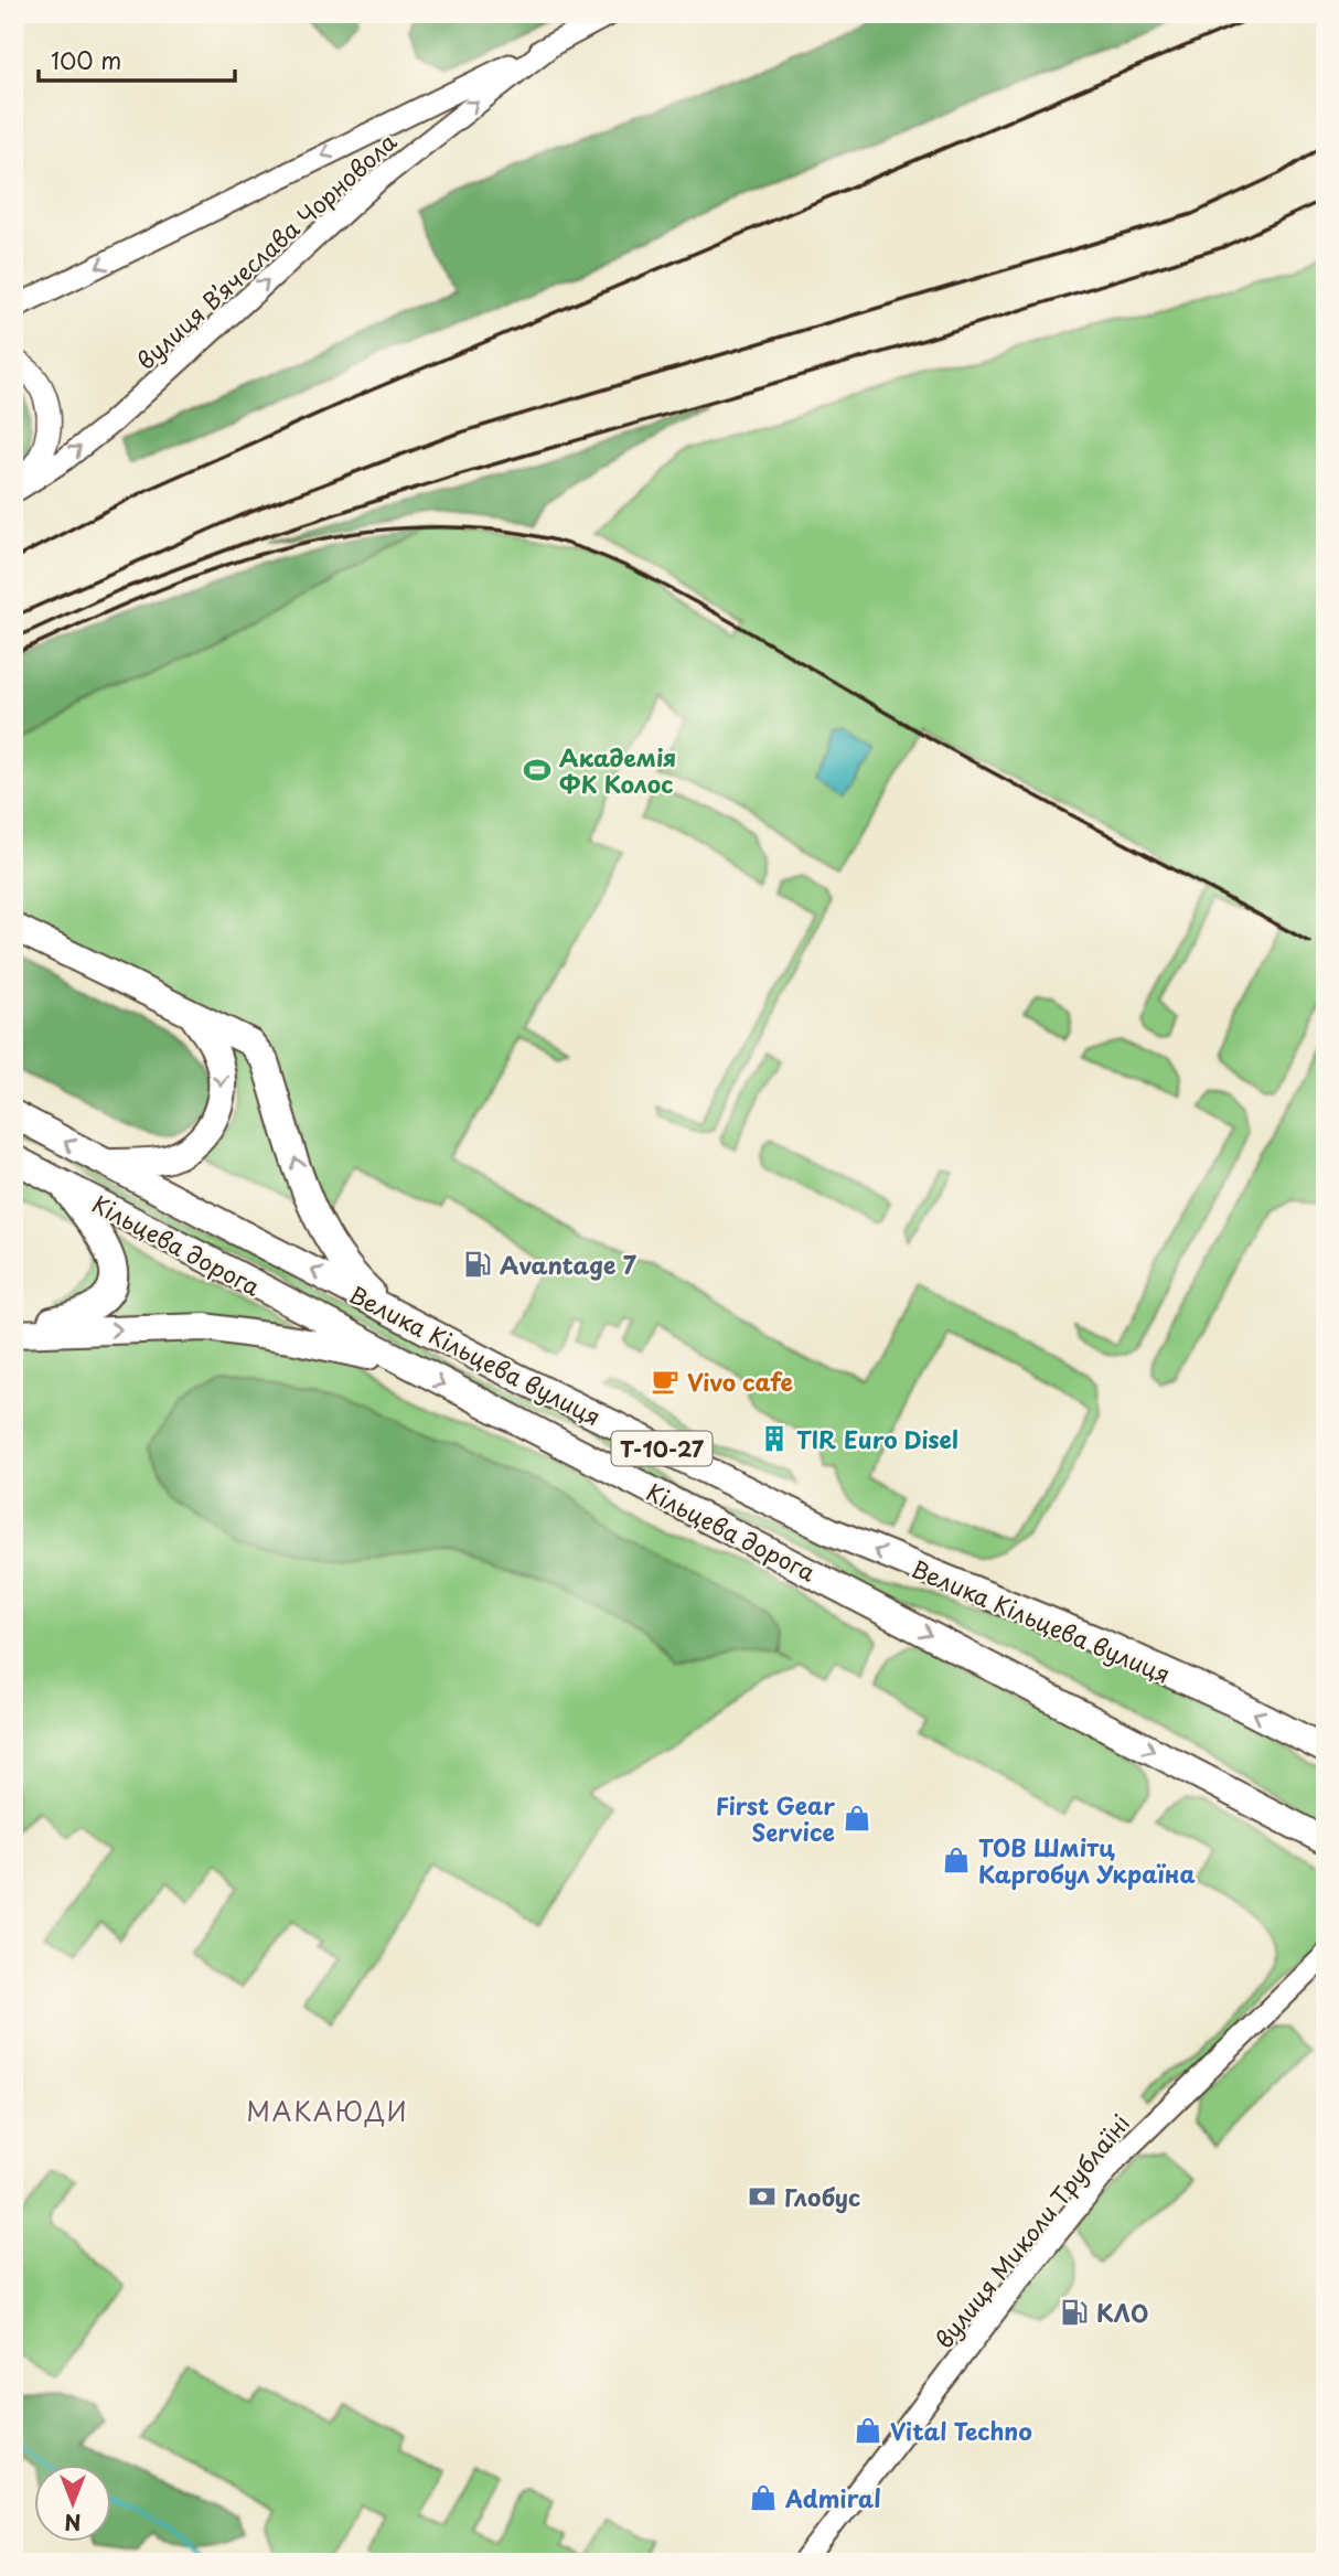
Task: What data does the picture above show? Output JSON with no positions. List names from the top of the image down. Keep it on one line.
{"streets":{"highway":["Кільцева дорога","Велика Кільцева вулиця","Т-10-27"],"main road":["вулиця Вʼячеслава Чорновола","вулиця Миколи Трублаїні"]},"one_way":["Кільцева дорога"],"districts":["МАКАЮДИ"],"places":{"sports":["Академія ФК Колос"],"fuel station":["Avantage 7","КЛО"],"cafe":["Vivo cafe"],"building":["TIR Euro Disel"],"shop":["First Gear Service","ТОВ Шмітц Каргобул Україна","Vital Techno","Admiral"],"bank":["Глобус"]},"scale_bar":"100 m","north":"bottom"}
